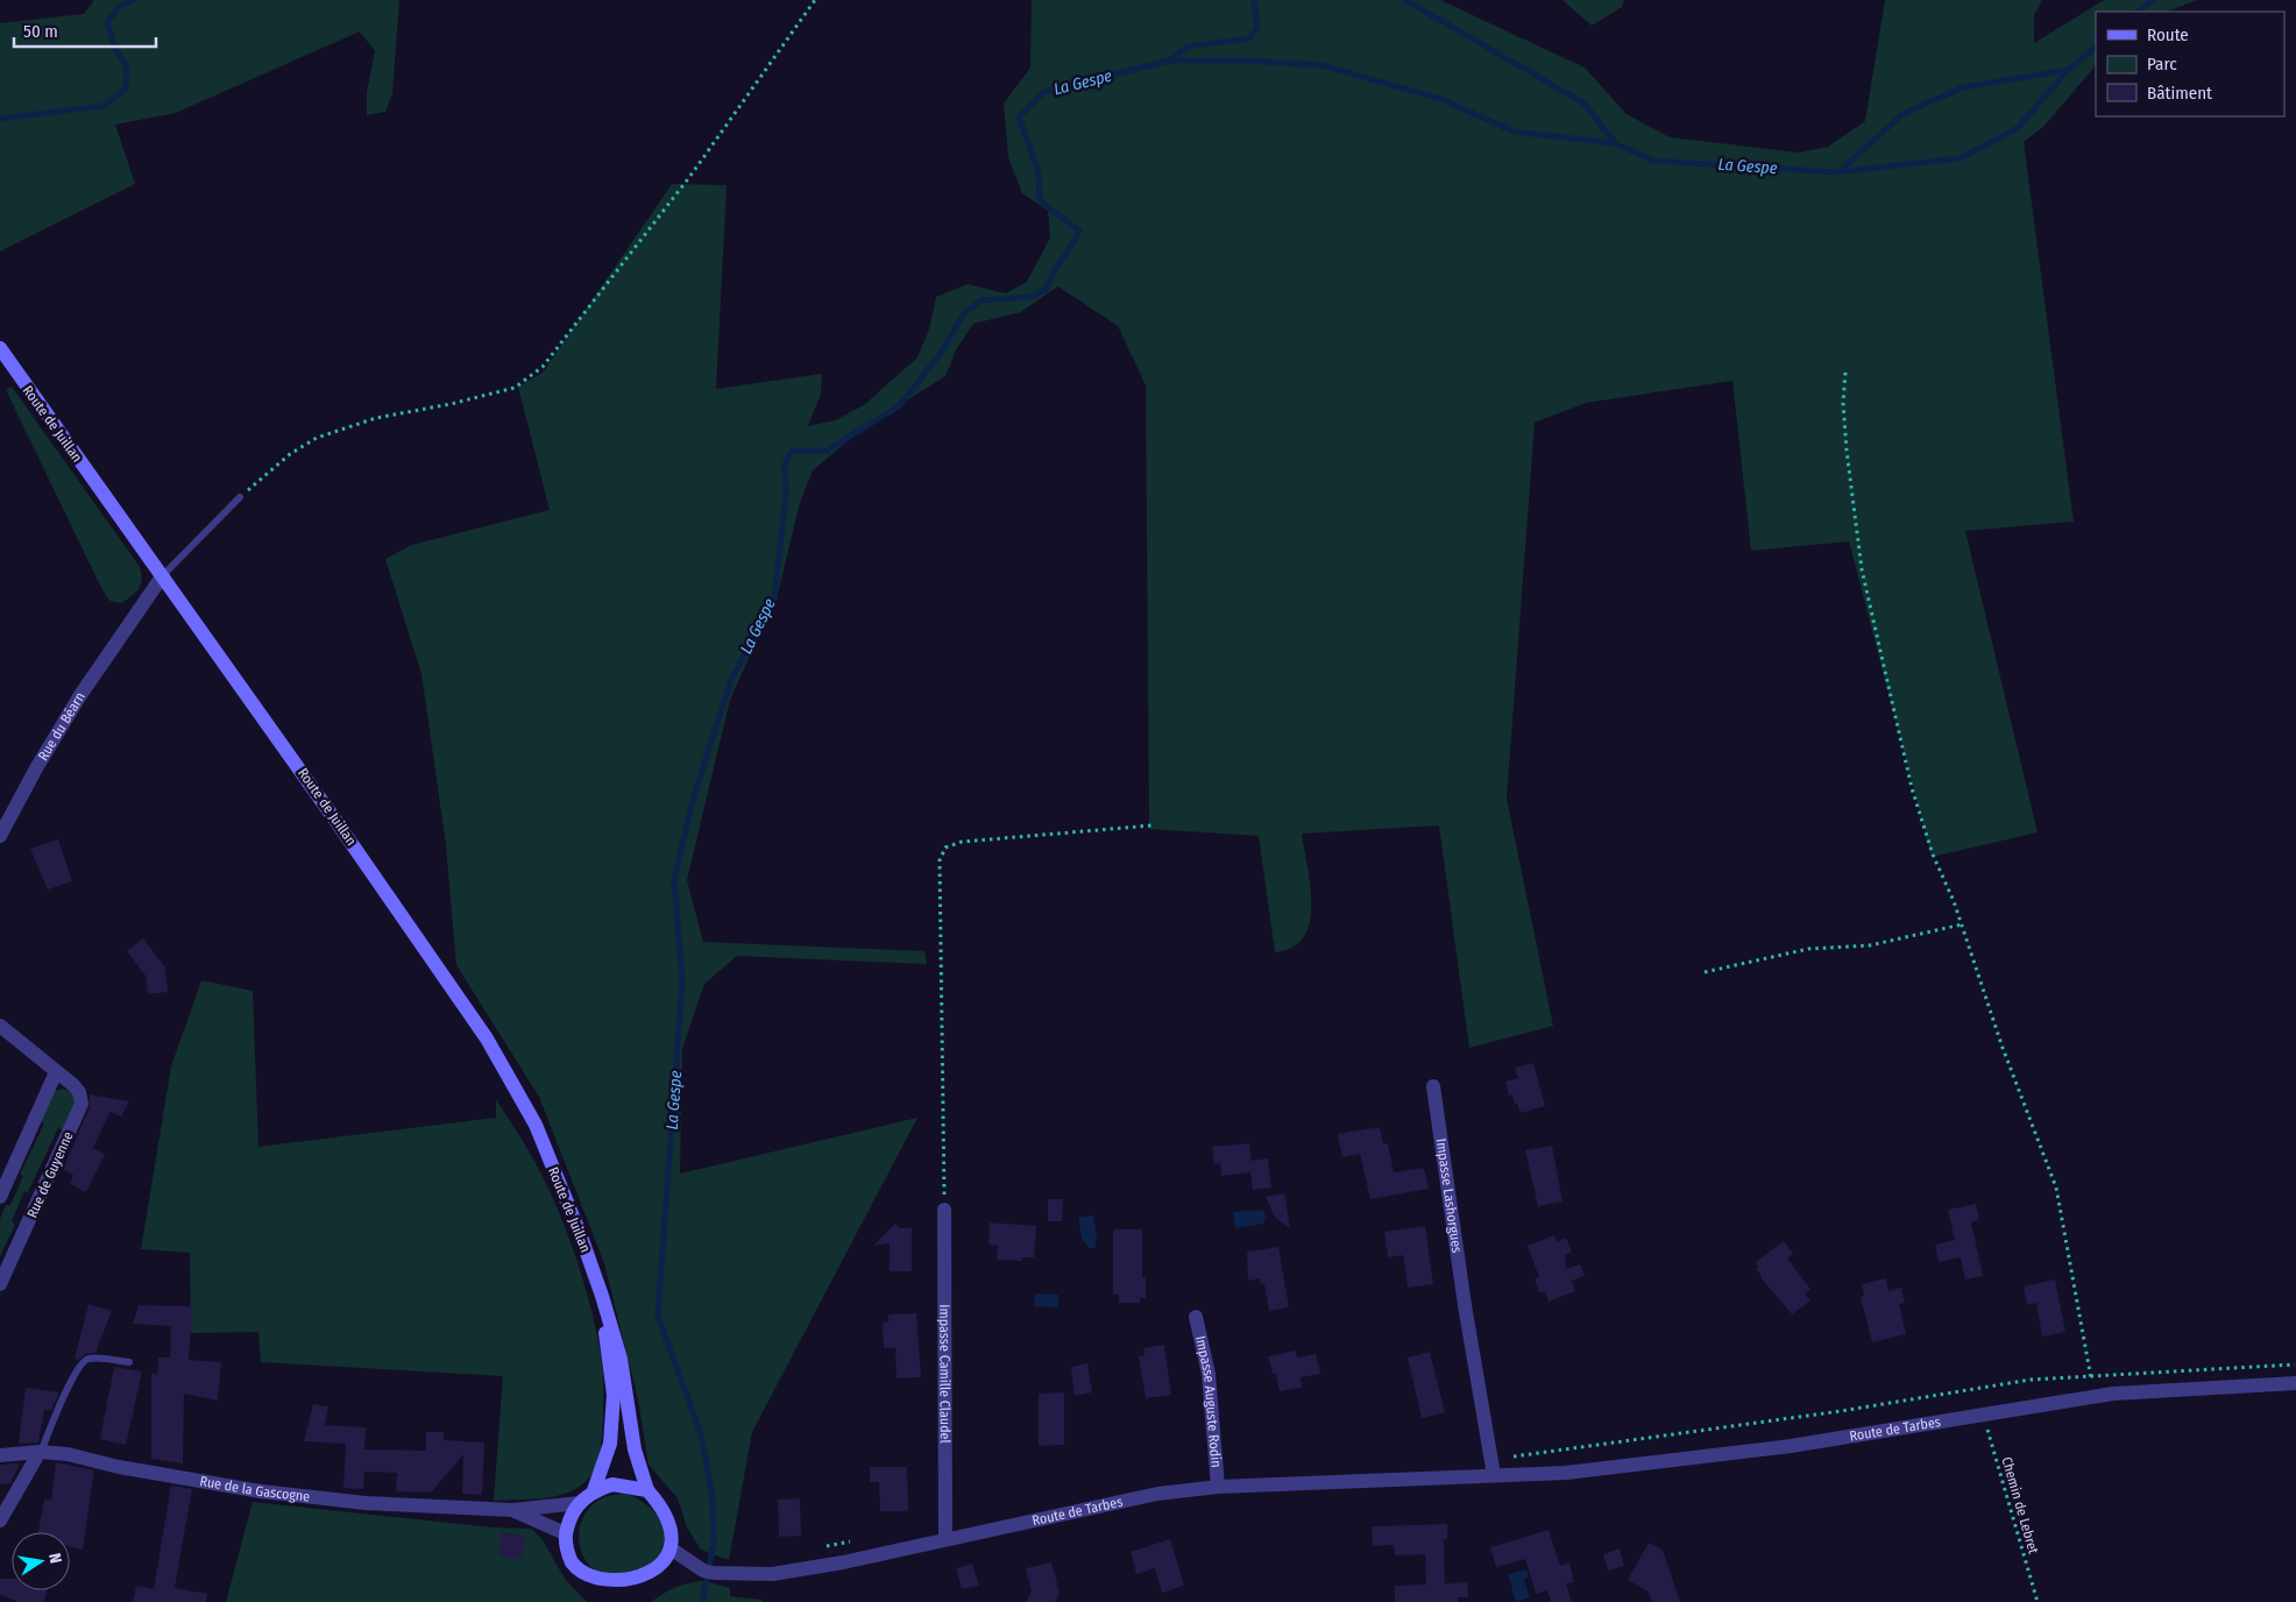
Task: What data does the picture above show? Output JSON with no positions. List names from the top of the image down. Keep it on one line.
{"streets":{"main road":["Route de Juillan"],"street":["Rue du Béarn","Rue de Guyenne","Impasse Lashorgues","Impasse Camille Claudel","Impasse Auguste Rodin","Route de Tarbes","Rue de la Gascogne"],"path":["Chemin de Lebret"]},"crossings":[["Route de Juillan","Rue du Béarn"],["Route de Juillan","Route de Tarbes"],["Route de Juillan","Rue de la Gascogne"],["Impasse Lashorgues","Route de Tarbes"],["Impasse Camille Claudel","Route de Tarbes"],["Impasse Auguste Rodin","Route de Tarbes"],["Route de Tarbes","Rue de la Gascogne"],["Route de Tarbes","Chemin de Lebret"]],"water":["La Gespe"],"legend":["Route","Parc","Bâtiment"],"scale_bar":"50 m","north":"right"}
